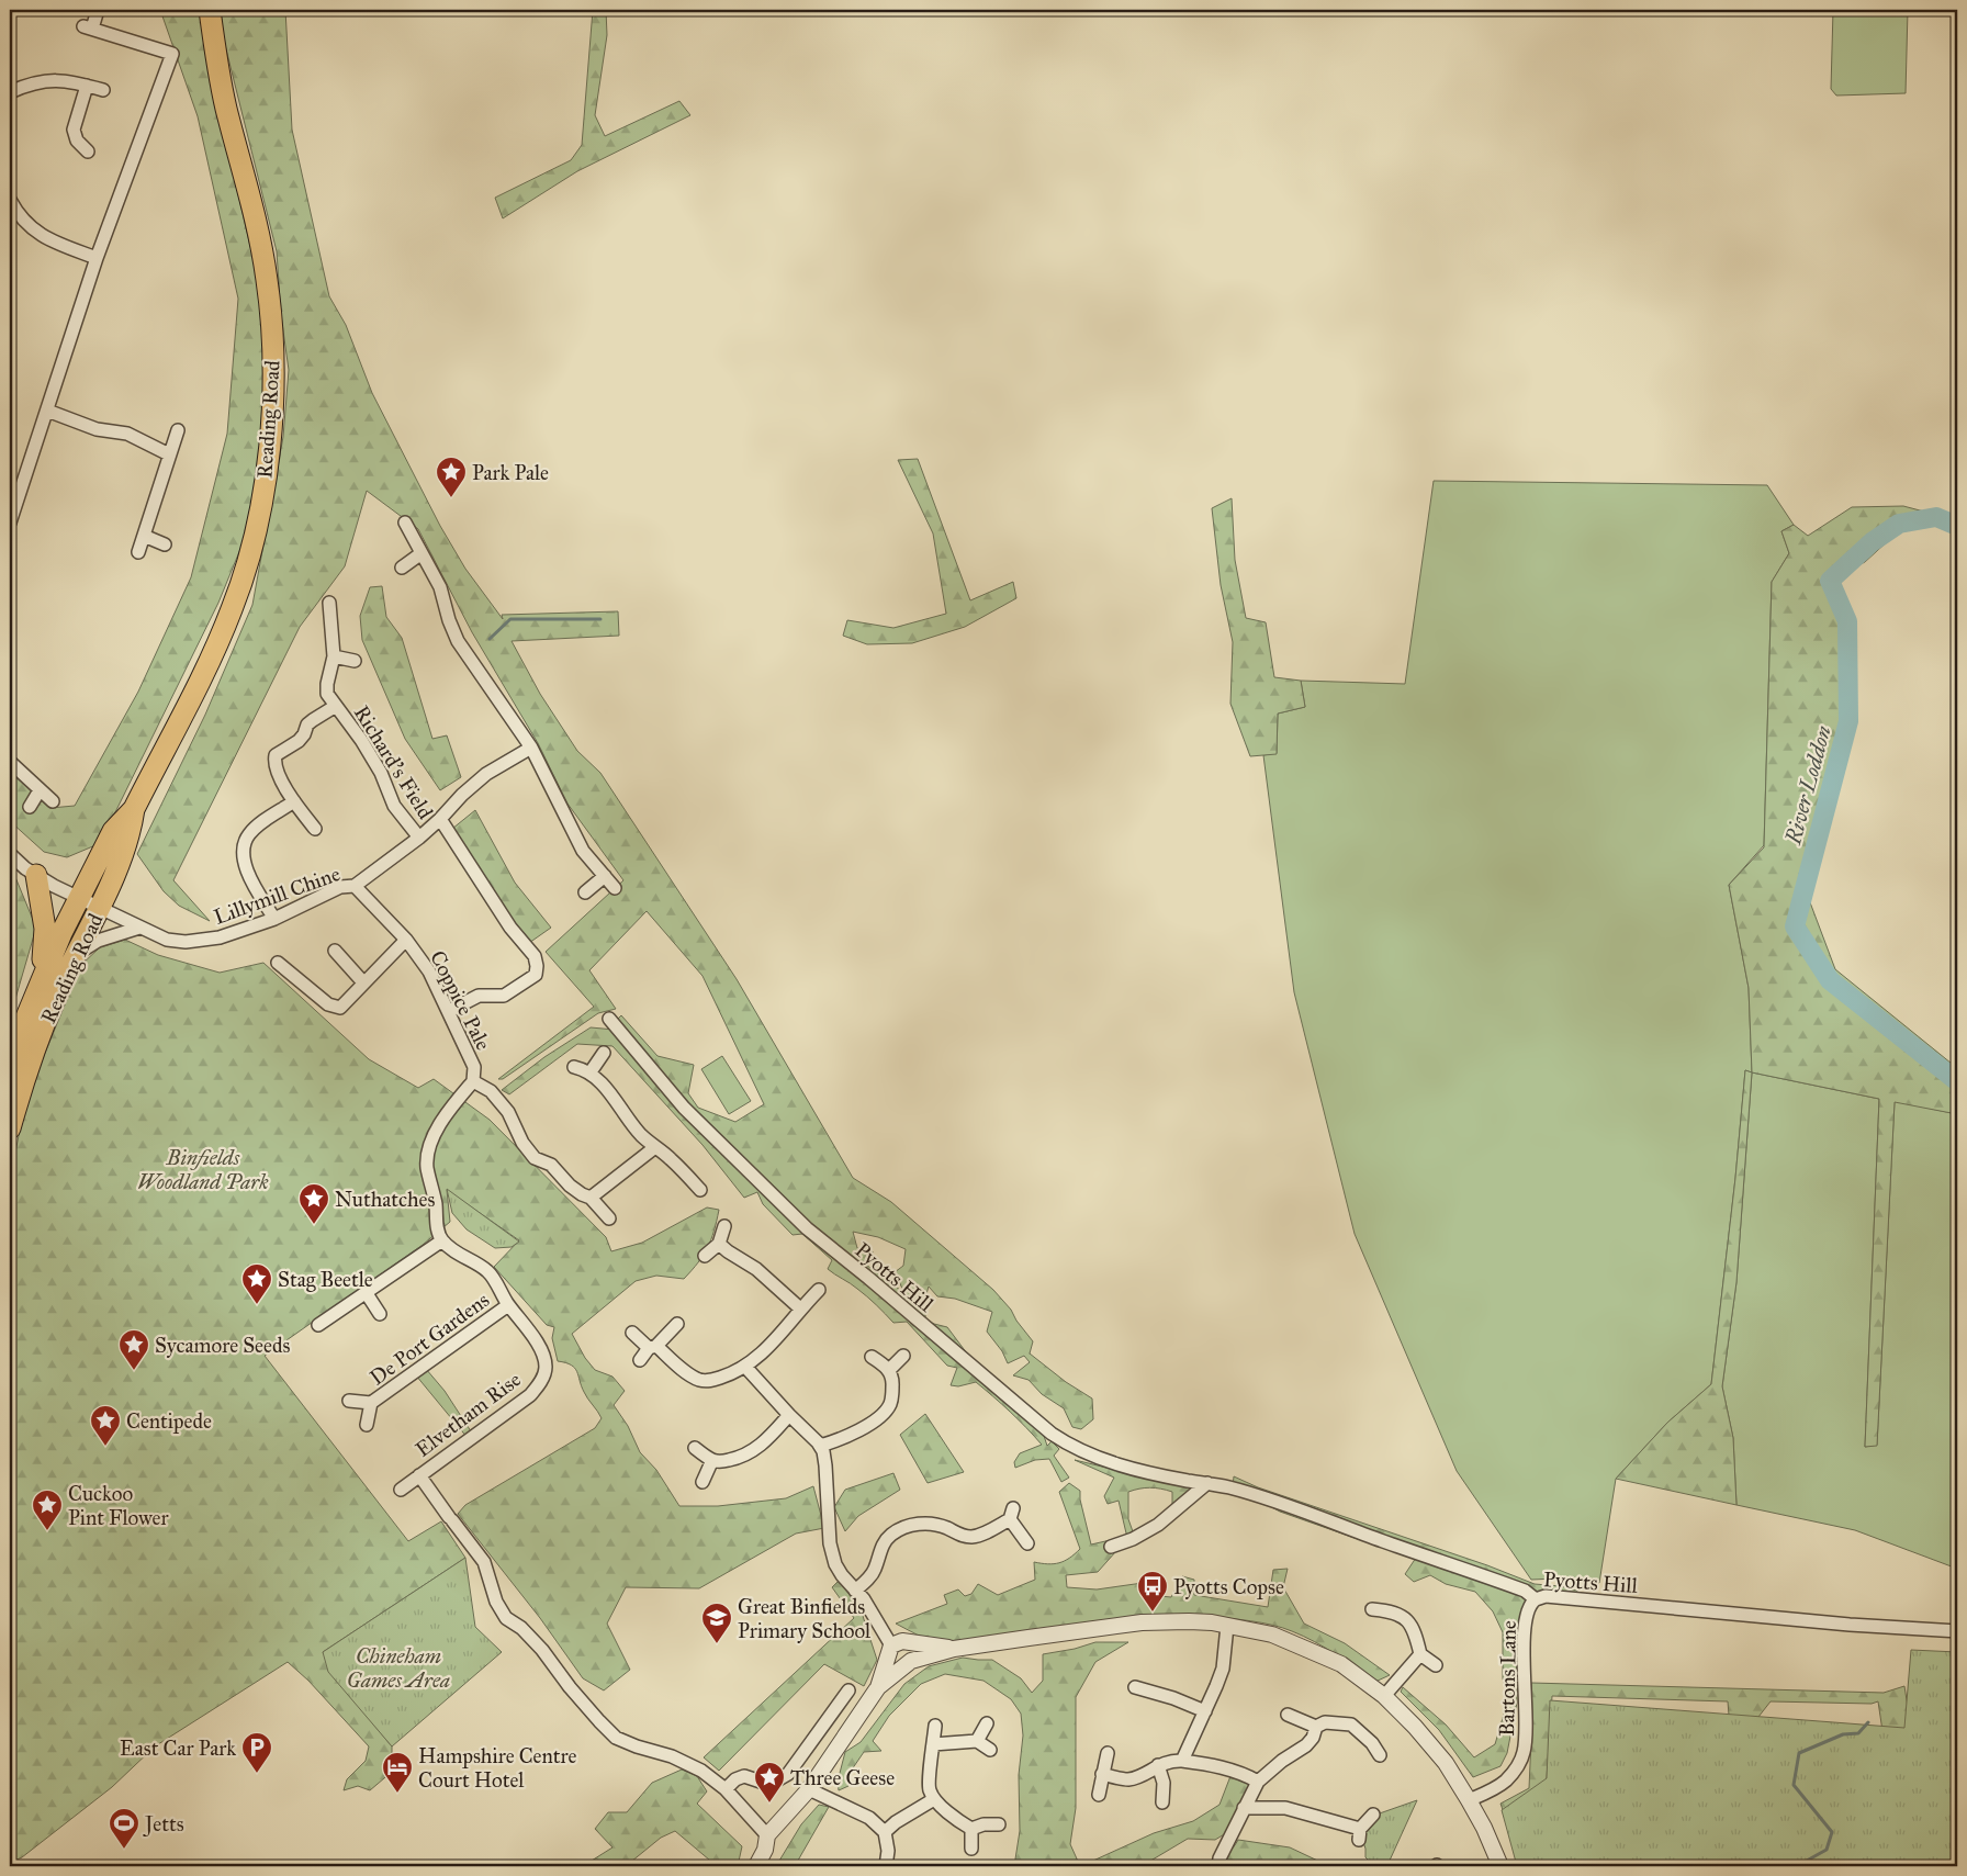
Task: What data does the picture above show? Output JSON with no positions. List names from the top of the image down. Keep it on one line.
{"streets":{"highway":["Reading Road"],"street":["Richard's Field","Lillymill Chine","Coppice Pale","Pyotts Hill","De Port Gardens","Elvetham Rise","Bartons Lane"]},"crossings":[["Reading Road","Lillymill Chine"],["Richard's Field","Lillymill Chine"],["Lillymill Chine","Coppice Pale"],["Pyotts Hill","Bartons Lane"],["De Port Gardens","Elvetham Rise"]],"water":["River Loddon"],"parks":["Binfields Woodland Park","Chineham Games Area"],"places":{"place":["Park Pale","Nuthatches","Stag Beetle","Sycamore Seeds","Centipede","Cuckoo Pint Flower","Three Geese"],"bus stop":["Pyotts Copse"],"school or university":["Great Binfields Primary School"],"parking":["East Car Park"],"hotel":["Hampshire Centre Court Hotel"],"sports":["Jetts"]}}
